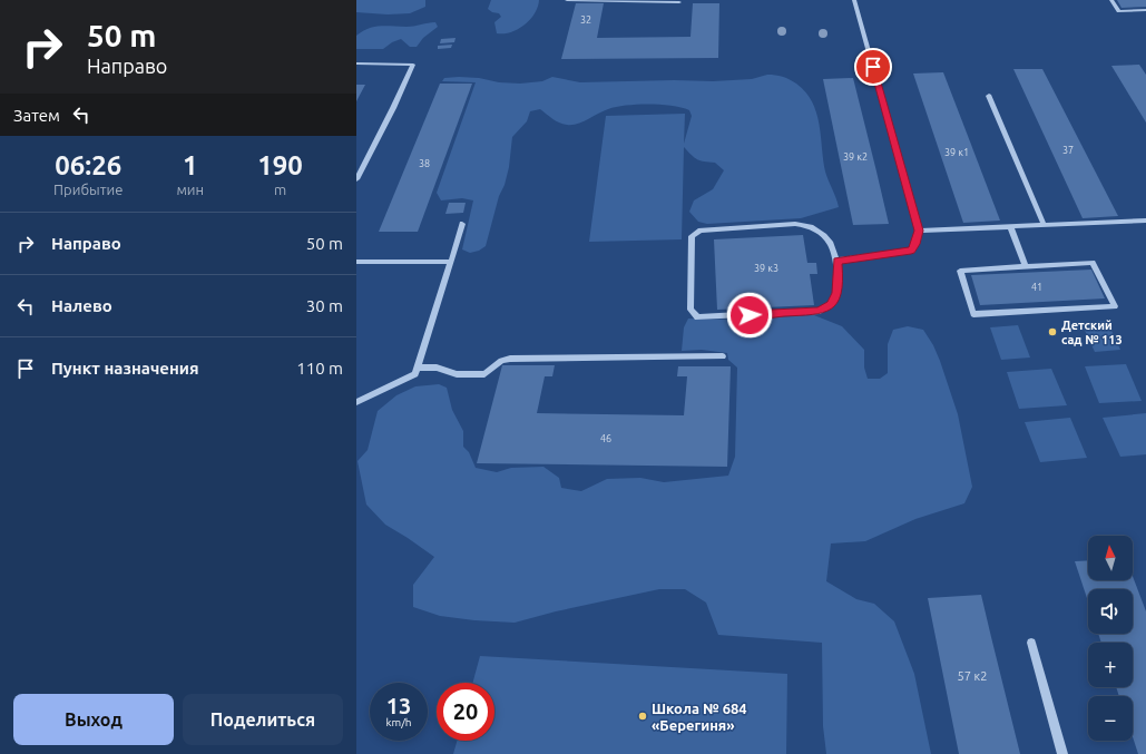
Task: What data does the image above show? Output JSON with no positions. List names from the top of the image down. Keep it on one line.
{"places":["Детский сад № 113","Школа № 684 «Берегиня»"],"house_numbers":["32","37","39 к1","39 к2","38","39 к3","41","46","57 к2"],"north":"top","page":{"turn":["50 m","Направо"],"then":"Затем","eta":["06:26","Прибытие","1","мин","190","m"],"list":[{"name":"Направо","value":"50 m"},{"name":"Налево","value":"30 m"},{"name":"Пункт назначения","value":"110 m"}],"map_buttons":["+","−"],"speed":"13 km/h","limit":"20","buttons":["Выход","Поделиться"]}}
